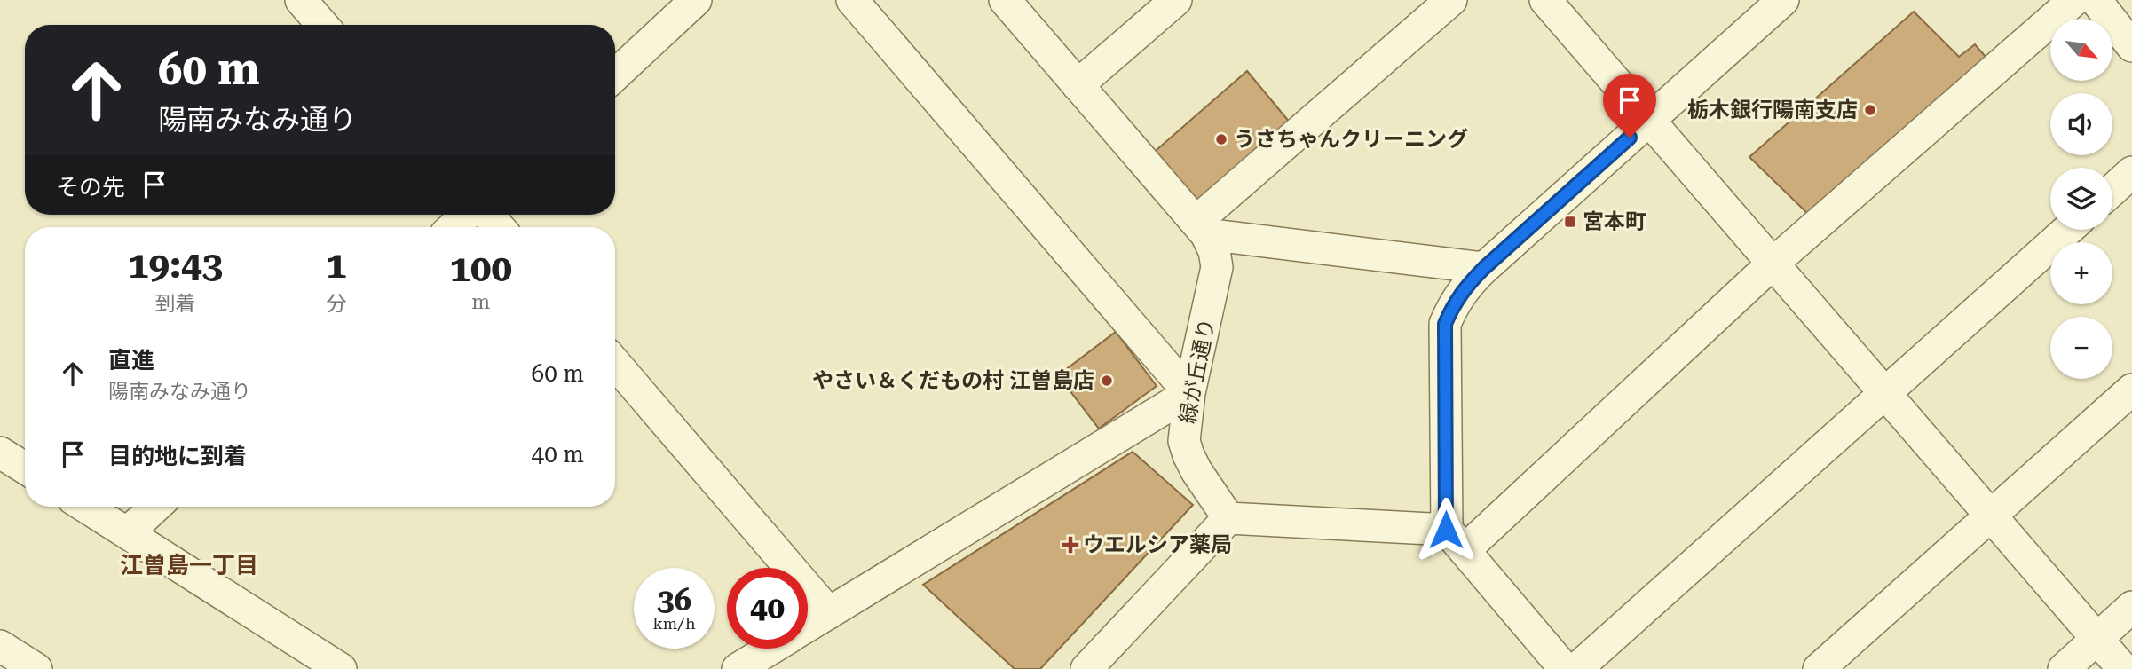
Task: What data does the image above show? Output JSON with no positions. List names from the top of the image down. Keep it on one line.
{"streets":{"street":["緑が丘通り"]},"districts":["江曽島一丁目"],"places":{"other":["栃木銀行陽南支店","うさちゃんクリーニング","やさい＆くだもの村 江曽島店"],"transit":["宮本町"],"health":["ウエルシア薬局"]},"north":"bottom right","page":{"map_buttons":["+","−"],"turn":["60 m","陽南みなみ通り"],"then":"その先","eta":["19:43","到着","1","分","100","m"],"list":[{"name":"直進","note":"陽南みなみ通り","value":"60 m"},{"name":"目的地に到着","value":"40 m"}],"speed":"36 km/h","limit":"40"}}
